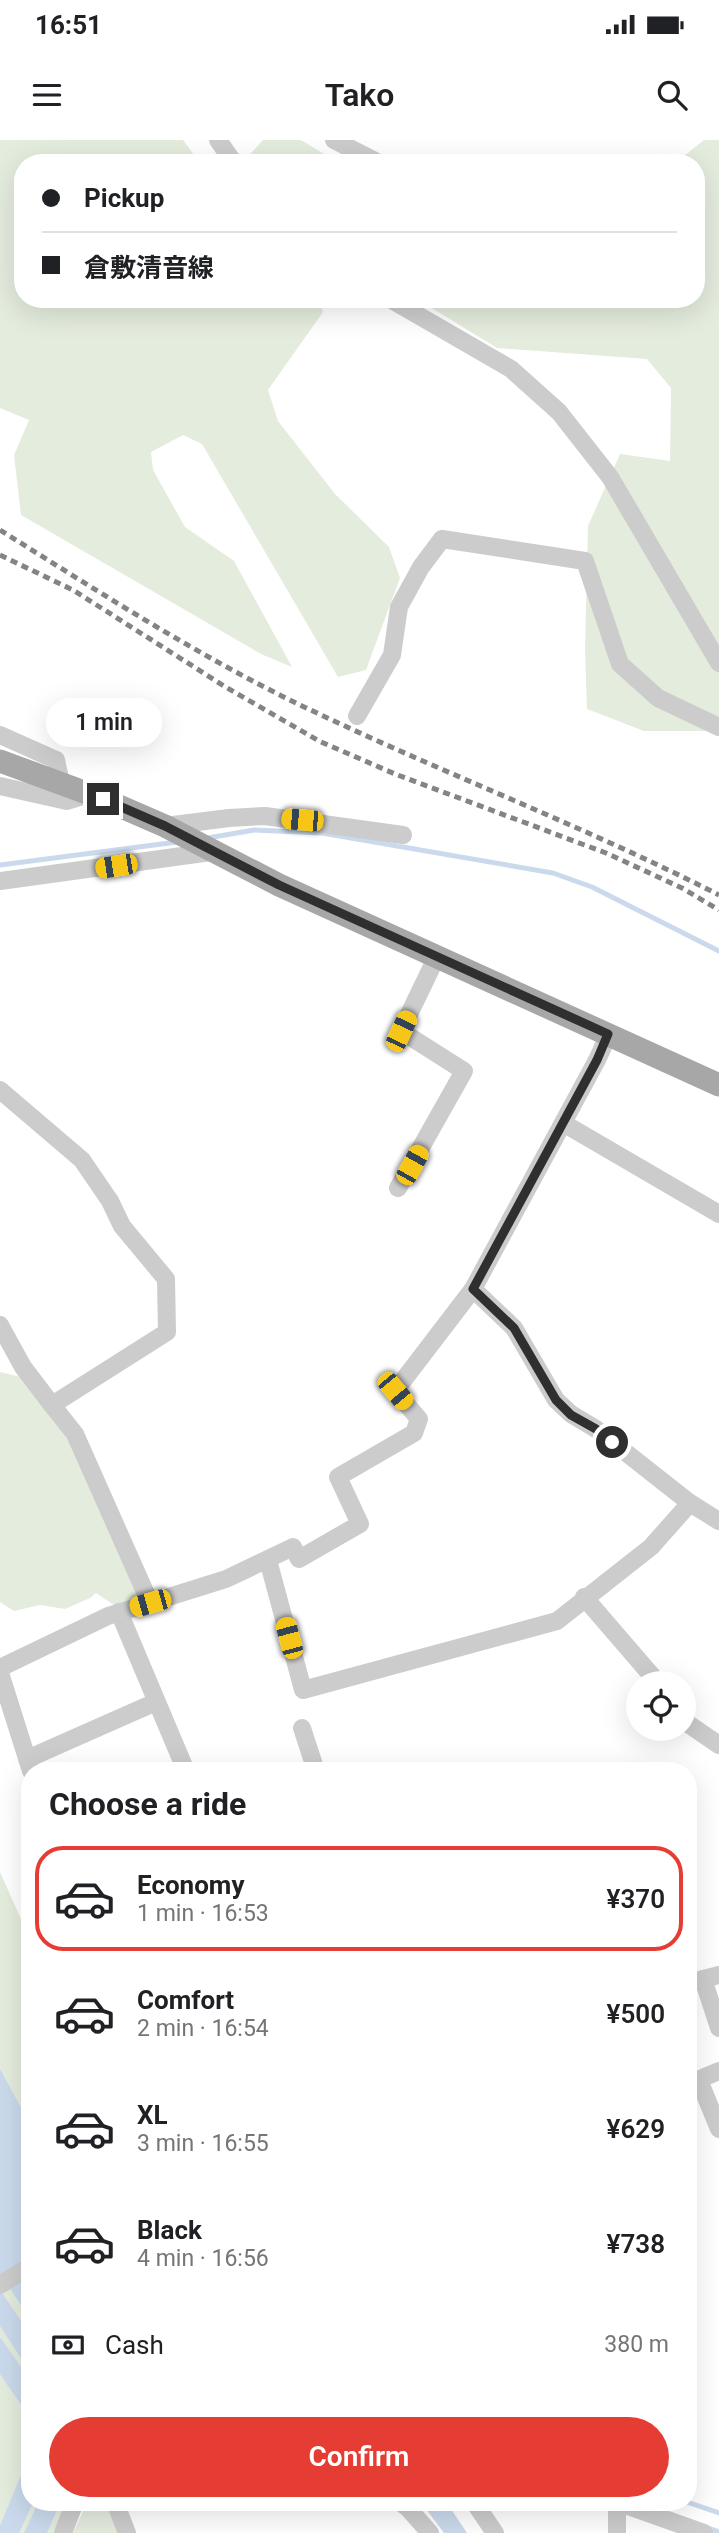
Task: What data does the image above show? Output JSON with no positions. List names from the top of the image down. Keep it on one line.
{"page":{"status":"16:51","header":"Tako","banner":["Pickup","倉敷清音線"],"bubble":"1 min","heading":"Choose a ride","list":[{"name":"Economy","note":"1 min · 16:53","value":"¥370"},{"name":"Comfort","note":"2 min · 16:54","value":"¥500"},{"name":"XL","note":"3 min · 16:55","value":"¥629"},{"name":"Black","note":"4 min · 16:56","value":"¥738"}],"pay":["Cash","380 m"],"buttons":"Confirm"}}
